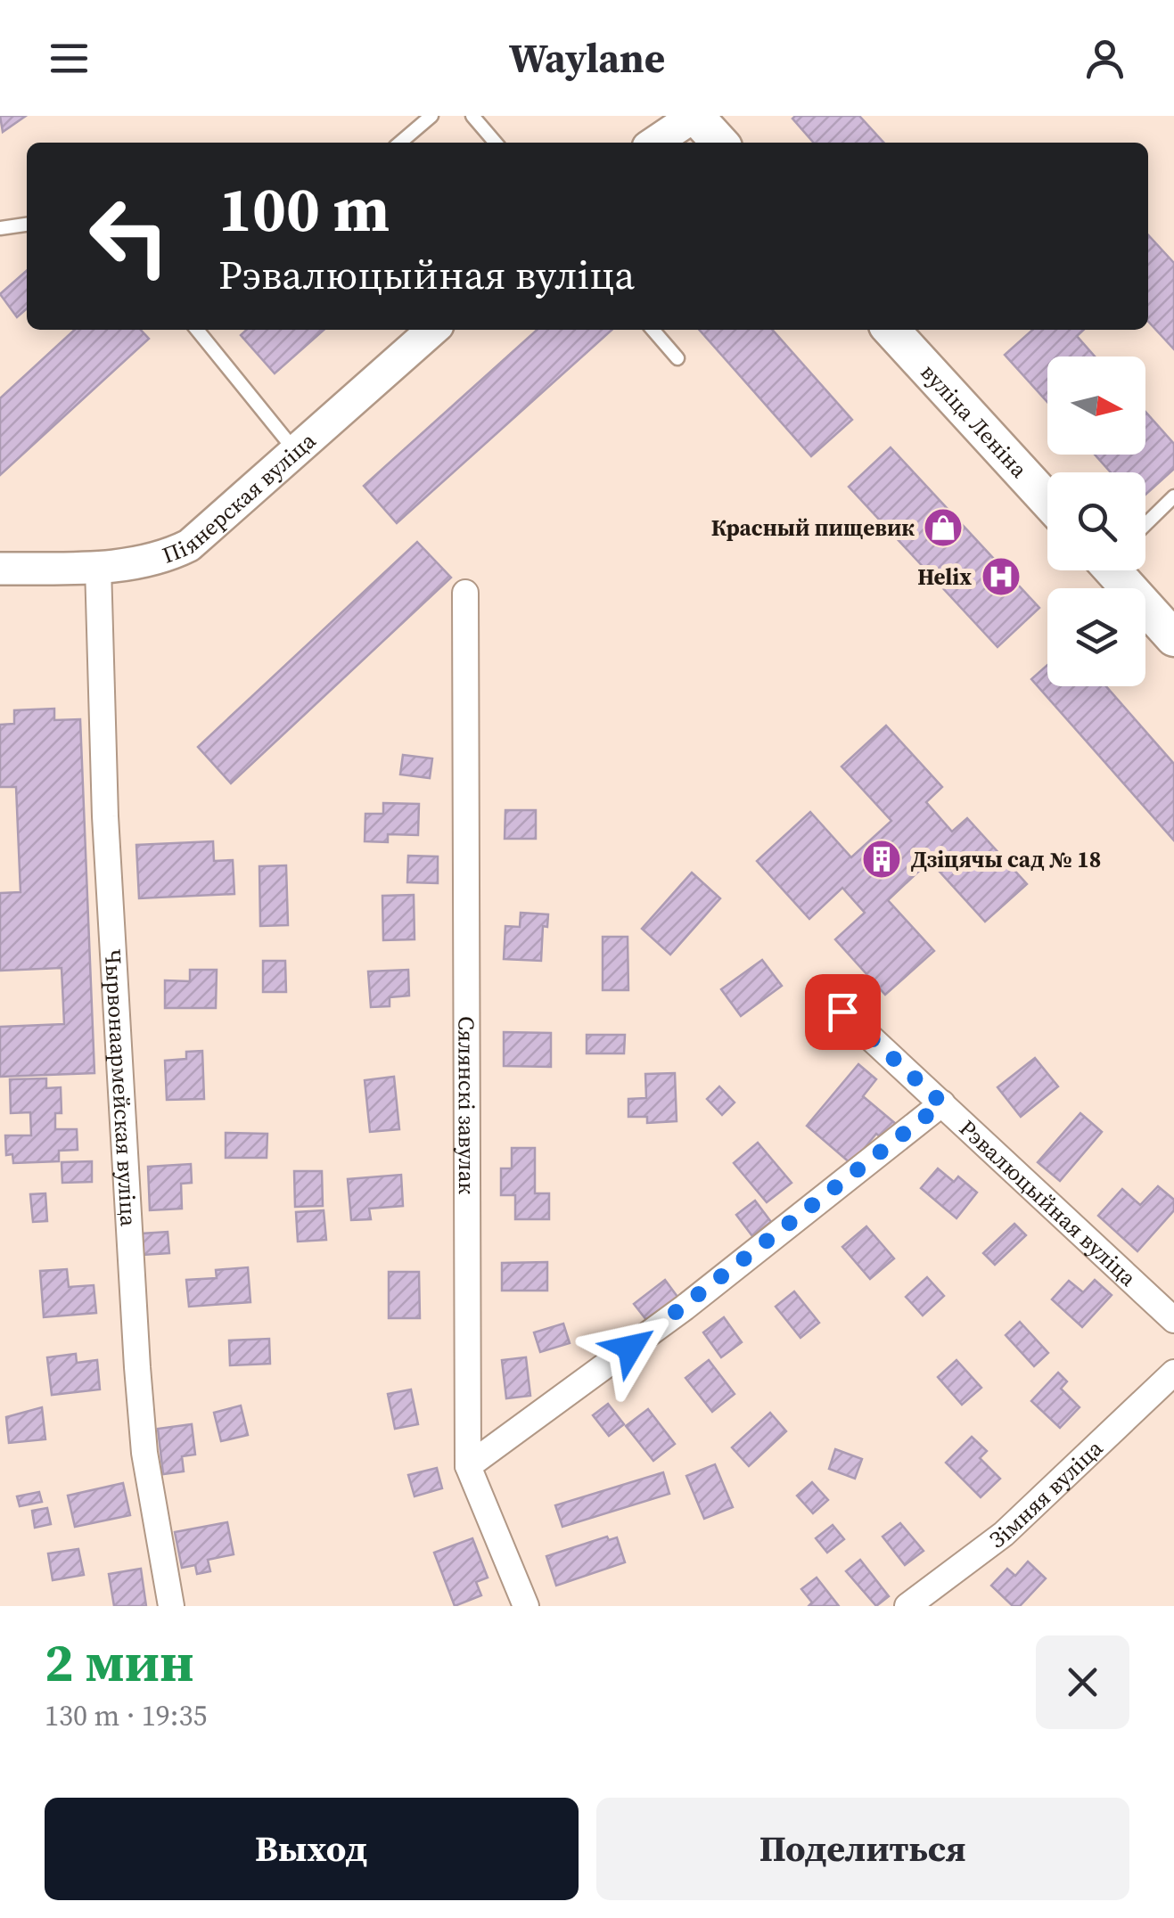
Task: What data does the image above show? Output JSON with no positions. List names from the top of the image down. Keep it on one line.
{"streets":{"main road":["вуліца Леніна"],"street":["Піянерская вуліца","Чырвонаармейская вуліца","Сялянскі завулак","Рэвалюцыйная вуліца","Зімняя вуліца"]},"crossings":[["Піянерская вуліца","Чырвонаармейская вуліца"]],"places":{"shop":["Красный пищевик"],"hospital":["Helix"],"building":["Дзіцячы сад № 18"]},"north":"right","page":{"header":"Waylane","turn":["100 m","Рэвалюцыйная вуліца"],"heading":["2 мин","130 m · 19:35"],"buttons":["Выход","Поделиться"]}}
